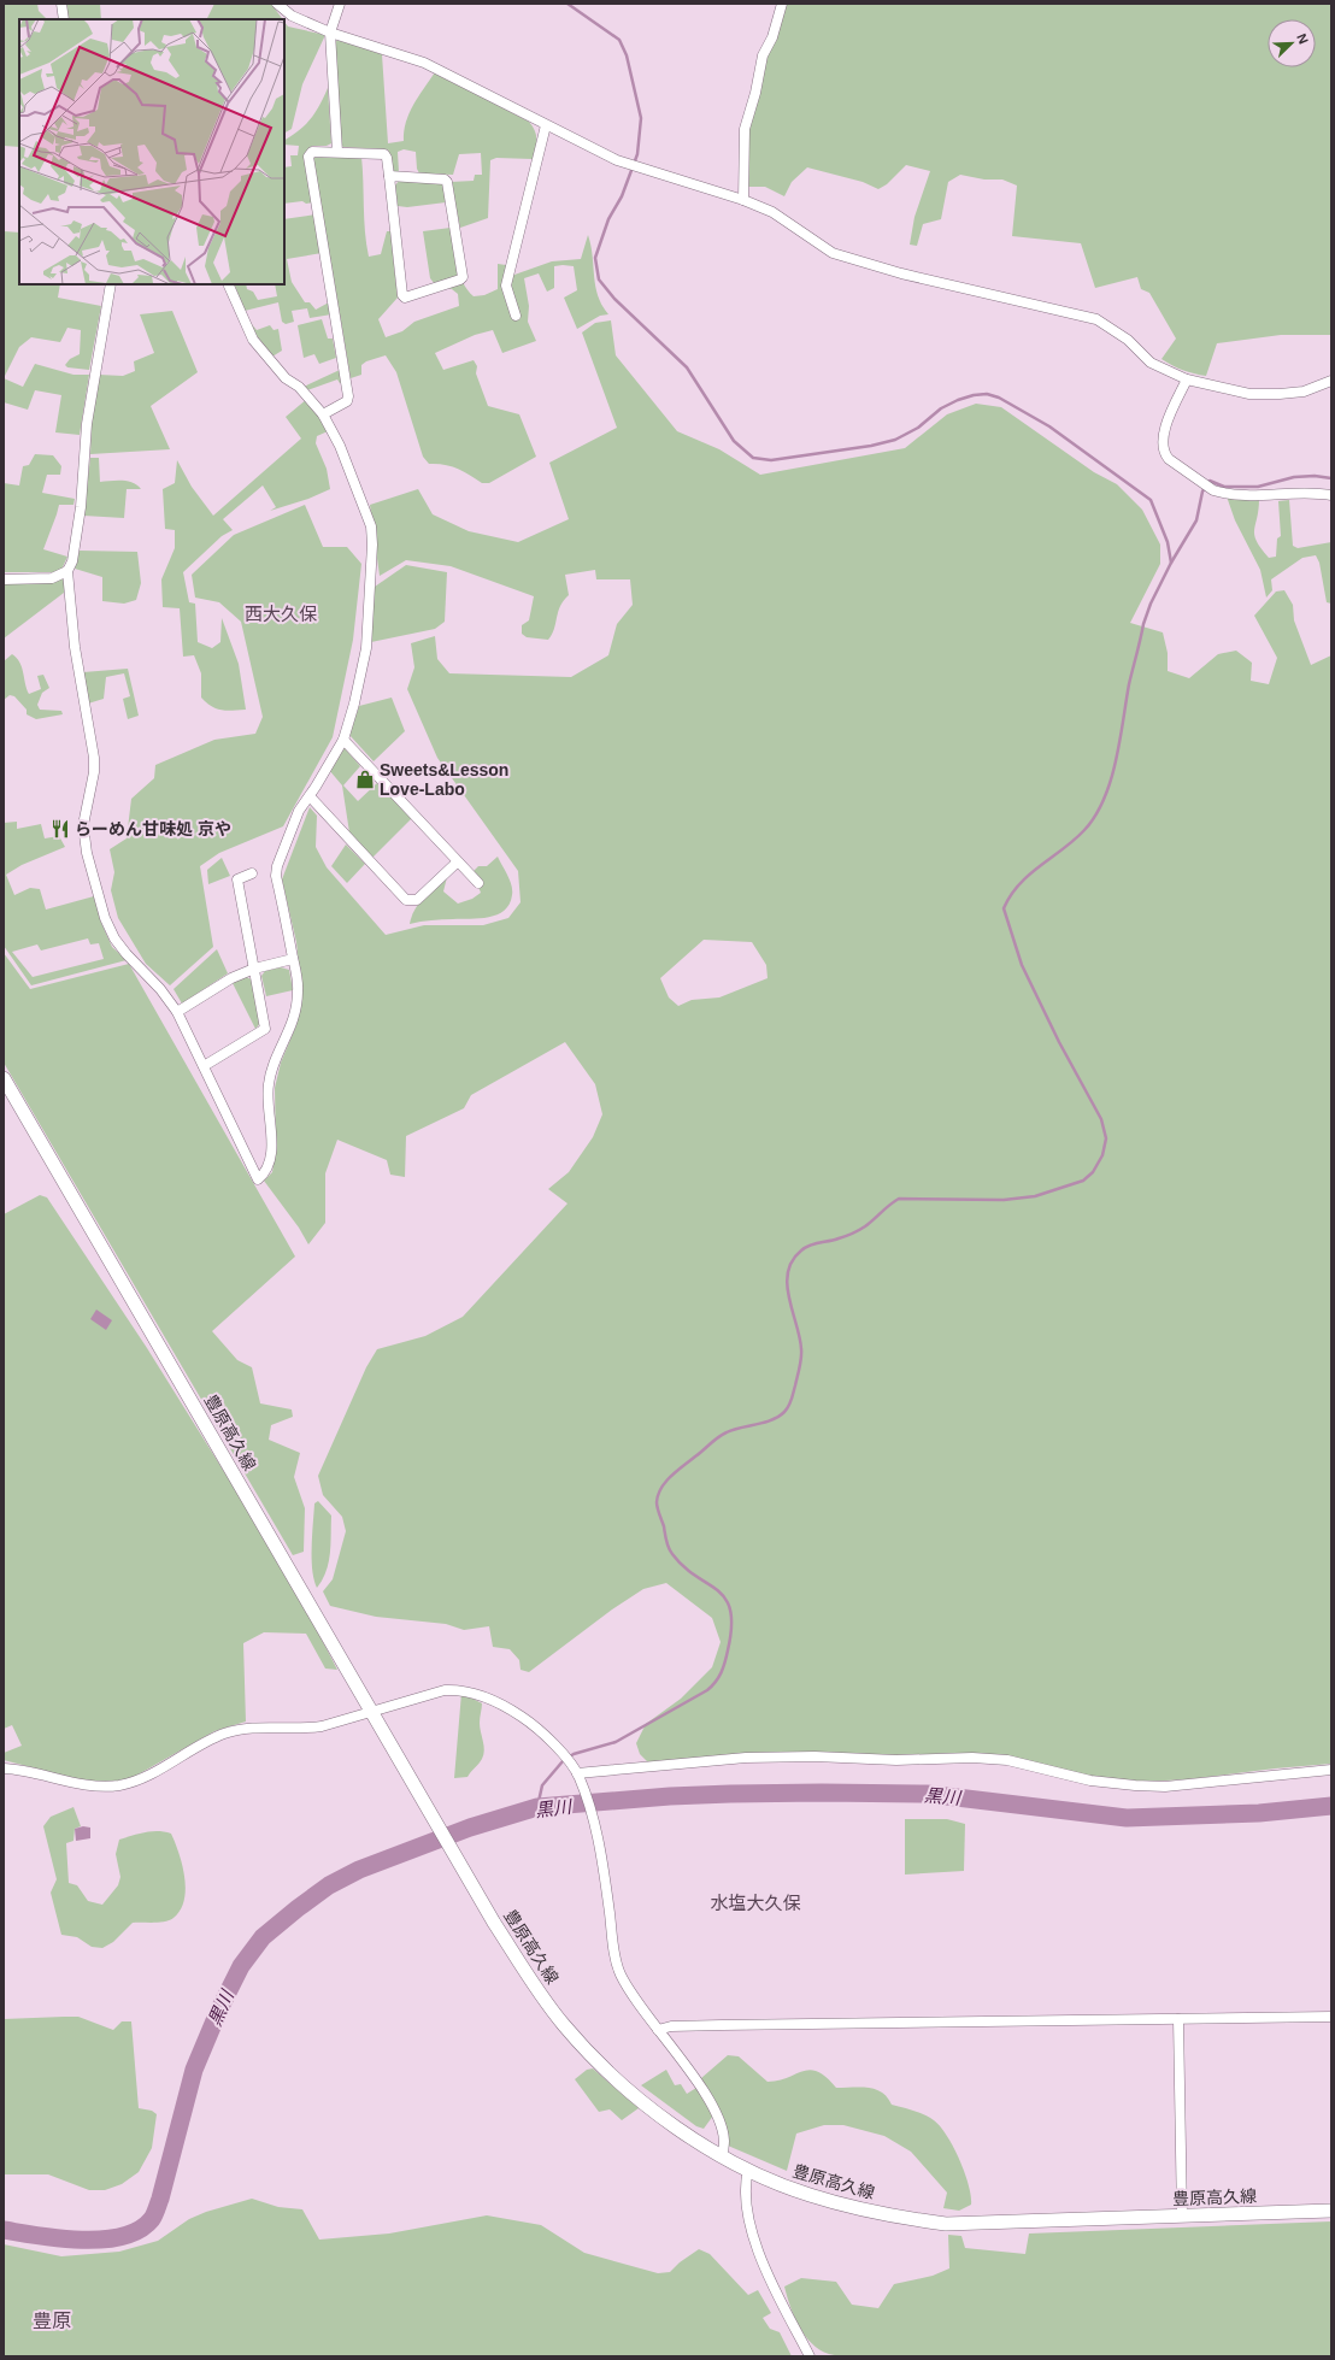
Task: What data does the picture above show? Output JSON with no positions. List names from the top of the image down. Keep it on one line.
{"streets":{"main road":["豊原高久線"]},"districts":["西大久保","水塩大久保","豊原"],"water":["黒川"],"places":{"shop":["Sweets&Lesson Love-Labo"],"restaurant":["らーめん甘味処 京や"]},"north":"top right"}
